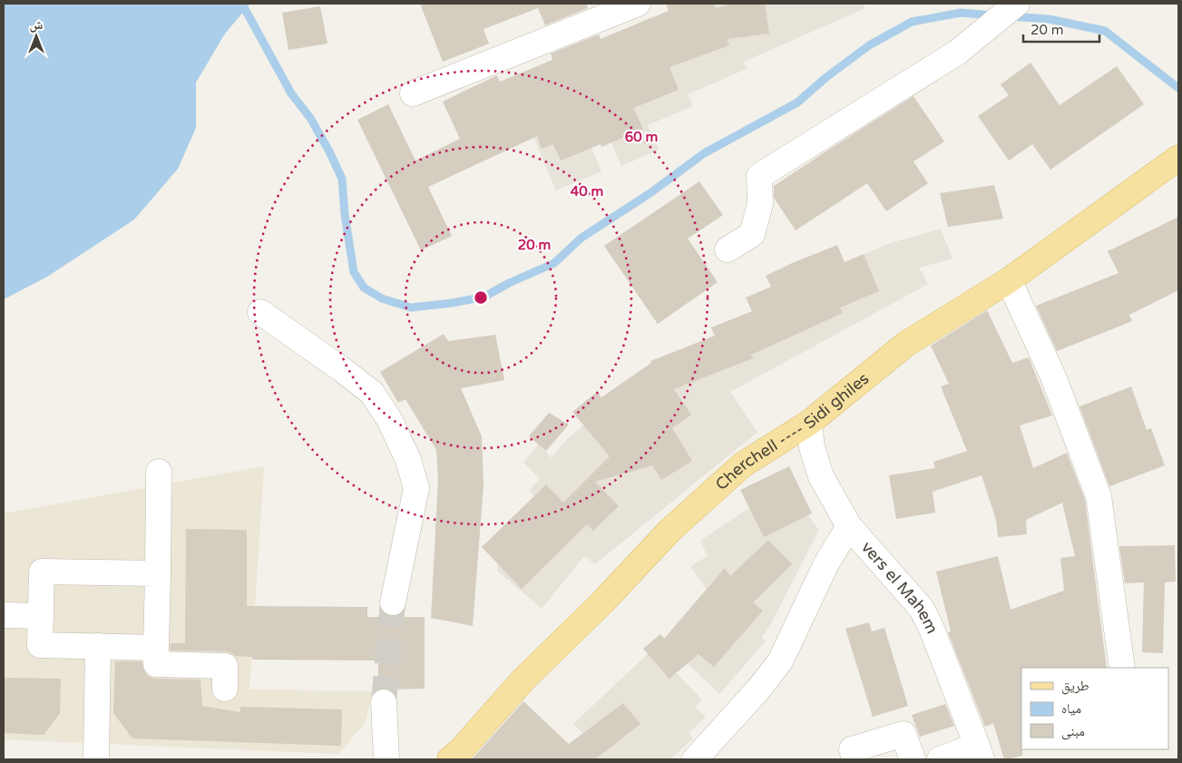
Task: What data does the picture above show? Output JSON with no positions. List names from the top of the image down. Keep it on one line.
{"streets":{"main road":["Cherchell ---- Sidi ghiles"],"street":["vers el Mahem"]},"crossings":[["Cherchell ---- Sidi ghiles","vers el Mahem"]],"legend":["طريق","مياه","مبنى"],"scale_bar":"20 m","north":"top","rings":["60 m","40 m","20 m"]}
